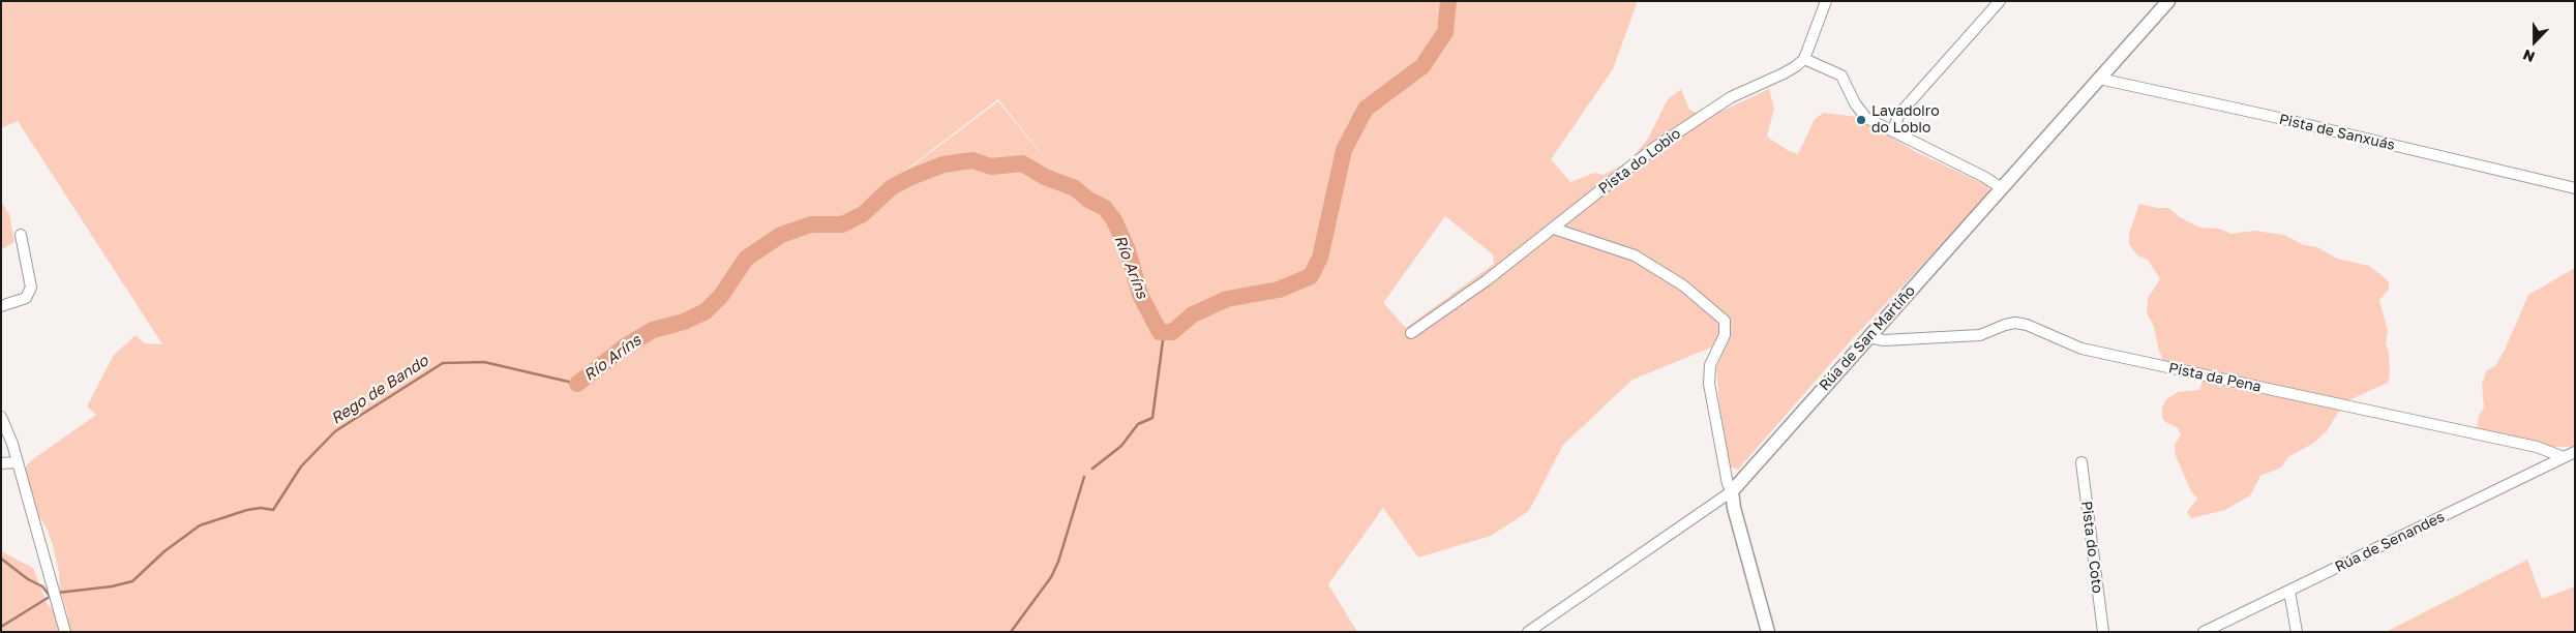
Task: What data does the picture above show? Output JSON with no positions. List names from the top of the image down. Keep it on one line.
{"streets":{"street":["Pista de Sanxuás","Pista do Lobio","Rúa de San Martiño","Pista da Pena","Rúa de Senandes","Pista do Coto"]},"crossings":[["Pista de Sanxuás","Rúa de San Martiño"],["Rúa de San Martiño","Pista da Pena"],["Pista da Pena","Rúa de Senandes"]],"water":["Río Aríns","Rego de Bando"],"places":["Lavadoiro do Lobio"],"north":"bottom"}
